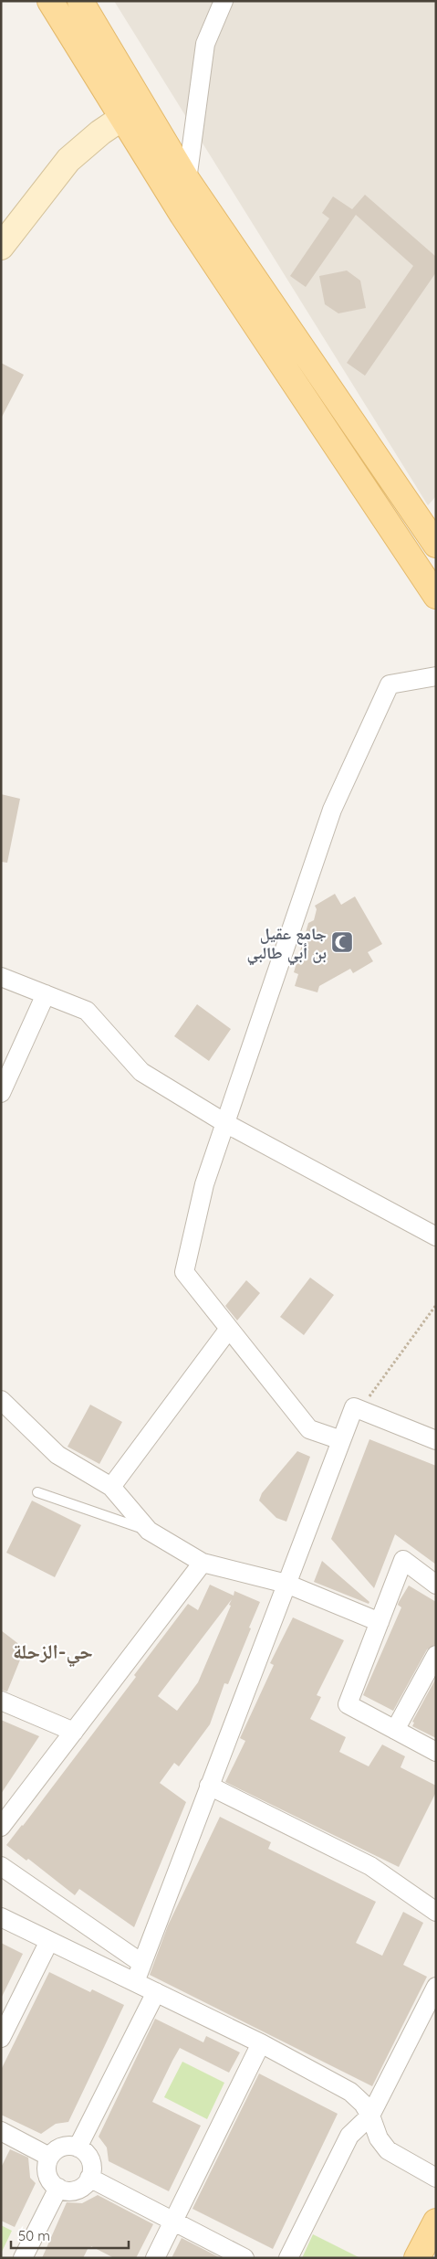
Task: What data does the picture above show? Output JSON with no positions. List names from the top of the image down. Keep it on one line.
{"districts":["حي-الزحلة"],"places":{"mosque":["جامع عقيل بن أبي طالبي"]},"scale_bar":"50 m"}
